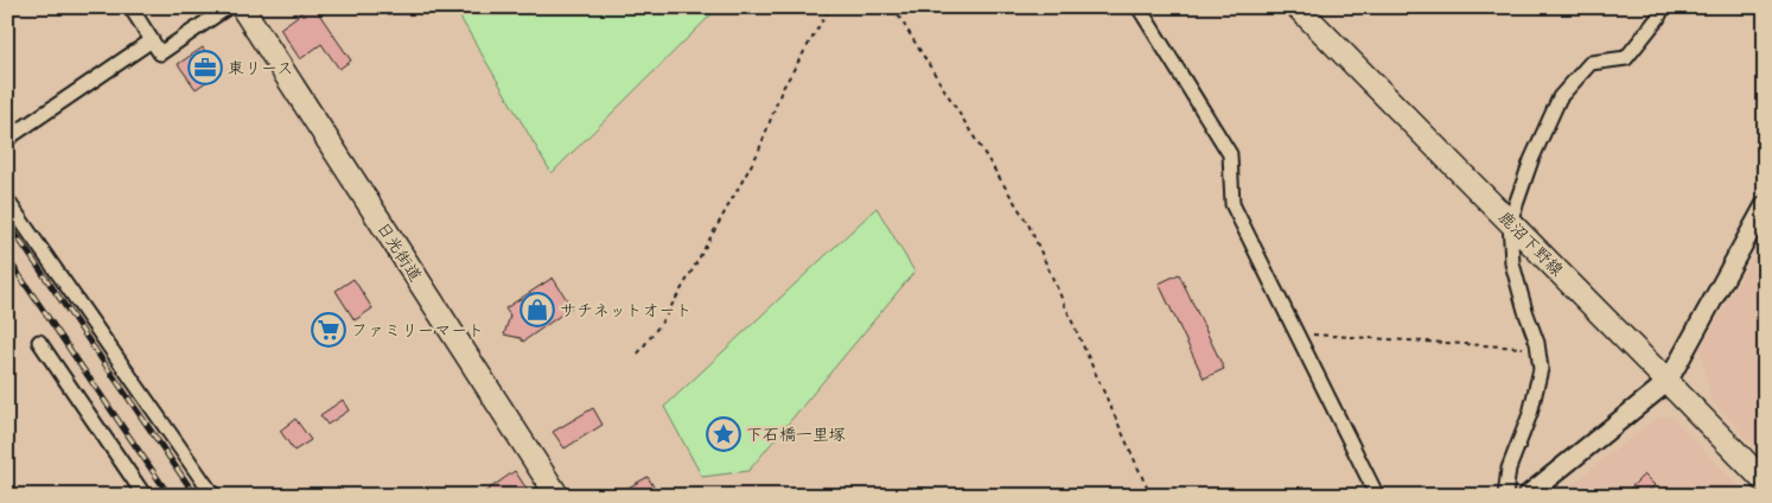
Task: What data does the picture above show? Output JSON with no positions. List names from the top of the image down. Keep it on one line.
{"streets":{"main road":["鹿沼下野線","日光街道"]},"places":{"office":["東リース"],"shop":["サチネットオート"],"supermarket":["ファミリーマート"],"place":["下石橋一里塚"]}}
